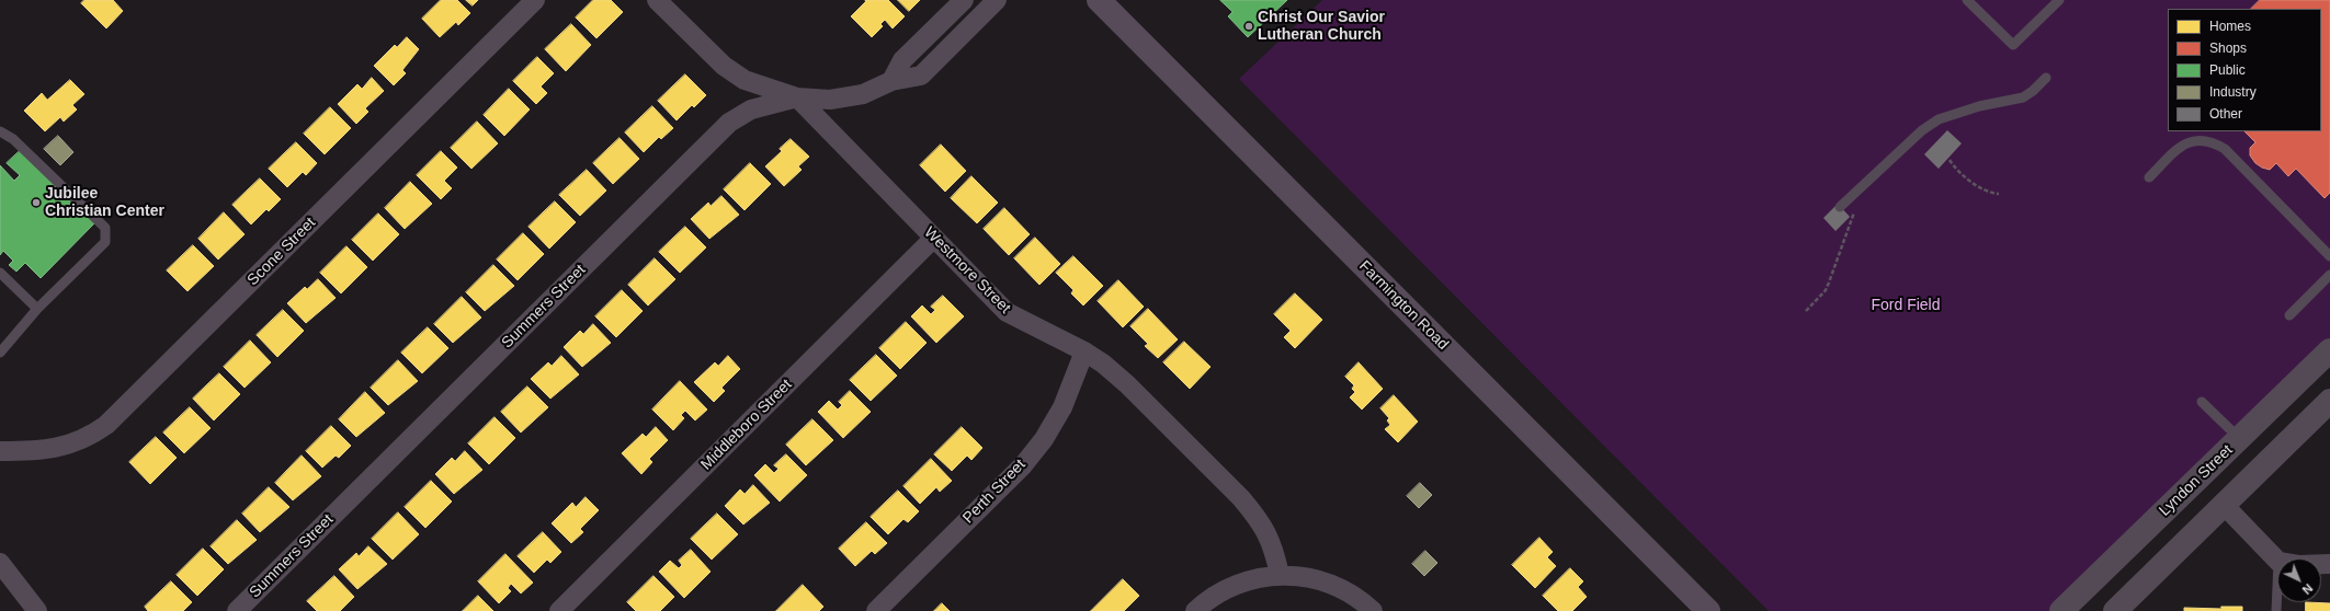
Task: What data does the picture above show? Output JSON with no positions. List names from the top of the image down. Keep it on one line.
{"streets":{"main road":["Farmington Road"],"street":["Scone Street","Westmore Street","Summers Street","Middleboro Street","Lyndon Street","Perth Street"]},"crossings":[["Westmore Street","Summers Street"],["Westmore Street","Middleboro Street"],["Westmore Street","Perth Street"]],"parks":["Ford Field"],"places":["Christ Our Savior Lutheran Church","Jubilee Christian Center"],"legend":["Homes","Shops","Public","Industry","Other"],"north":"bottom right"}
